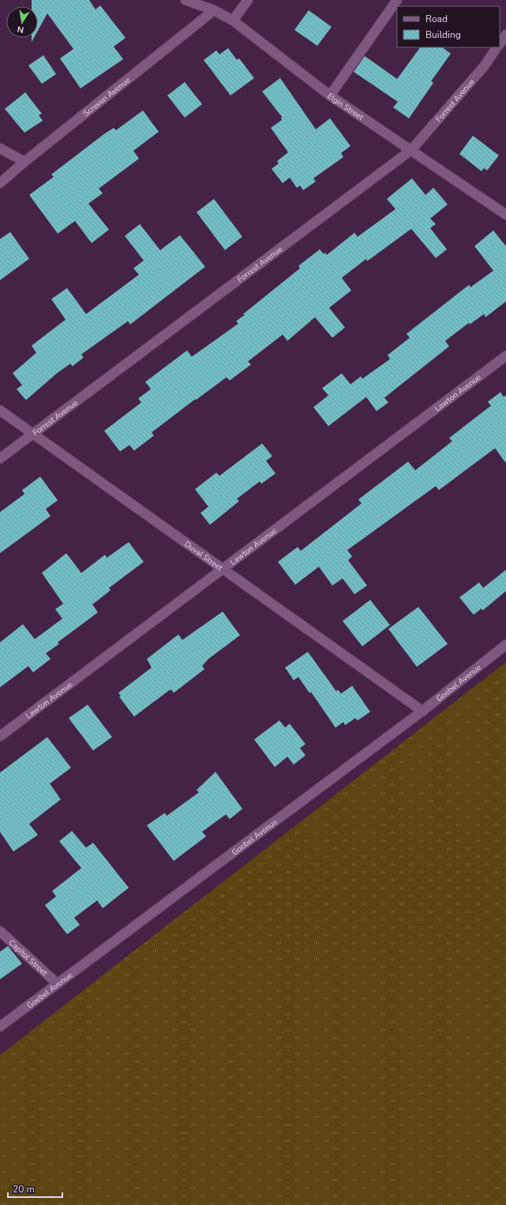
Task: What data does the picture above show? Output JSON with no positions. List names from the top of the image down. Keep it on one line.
{"streets":{"street":["Screven Avenue","Forrest Avenue","Elgin Street","Lawton Avenue","Duval Street","Goebel Avenue","Capitol Street"]},"crossings":[["Screven Avenue","Elgin Street"],["Forrest Avenue","Elgin Street"],["Forrest Avenue","Duval Street"],["Lawton Avenue","Duval Street"],["Duval Street","Goebel Avenue"],["Goebel Avenue","Capitol Street"]],"legend":["Road","Building"],"scale_bar":"20 m","north":"bottom"}
